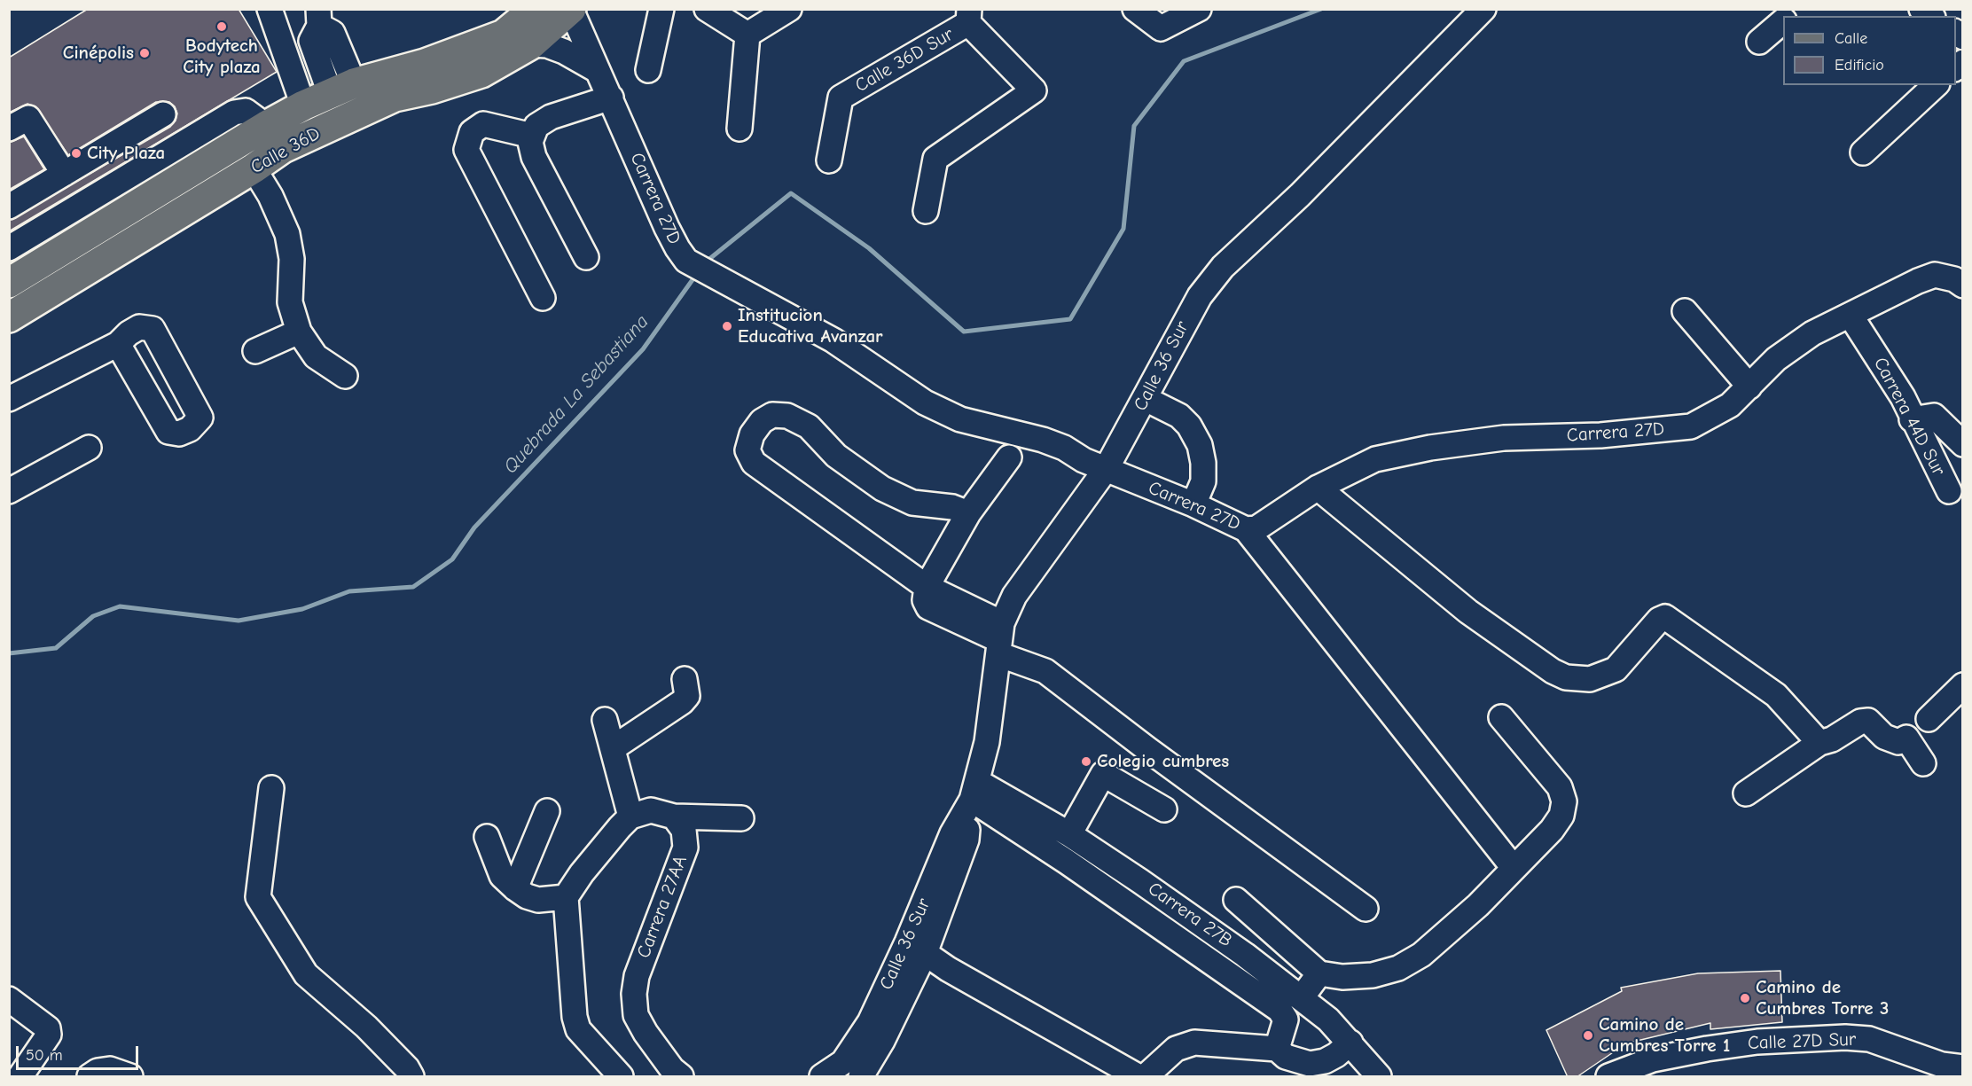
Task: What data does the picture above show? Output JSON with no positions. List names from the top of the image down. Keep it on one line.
{"streets":{"main road":["Calle 36D"],"street":["Calle 36D Sur","Carrera 27D","Calle 36 Sur","Carrera 44D Sur","Carrera 27AA","Carrera 27B","Calle 27D Sur"]},"crossings":[["Calle 36D","Carrera 27D"],["Carrera 27D","Calle 36 Sur"],["Carrera 27D","Carrera 44D Sur"],["Calle 36 Sur","Carrera 27B"]],"water":["Quebrada La Sebastiana"],"places":["Bodytech City plaza","Cinépolis","City Plaza","Institucion Educativa Avanzar","Colegio cumbres","Camino de Cumbres Torre 3","Camino de Cumbres Torre 1"],"legend":["Calle","Edificio"],"scale_bar":"50 m"}
